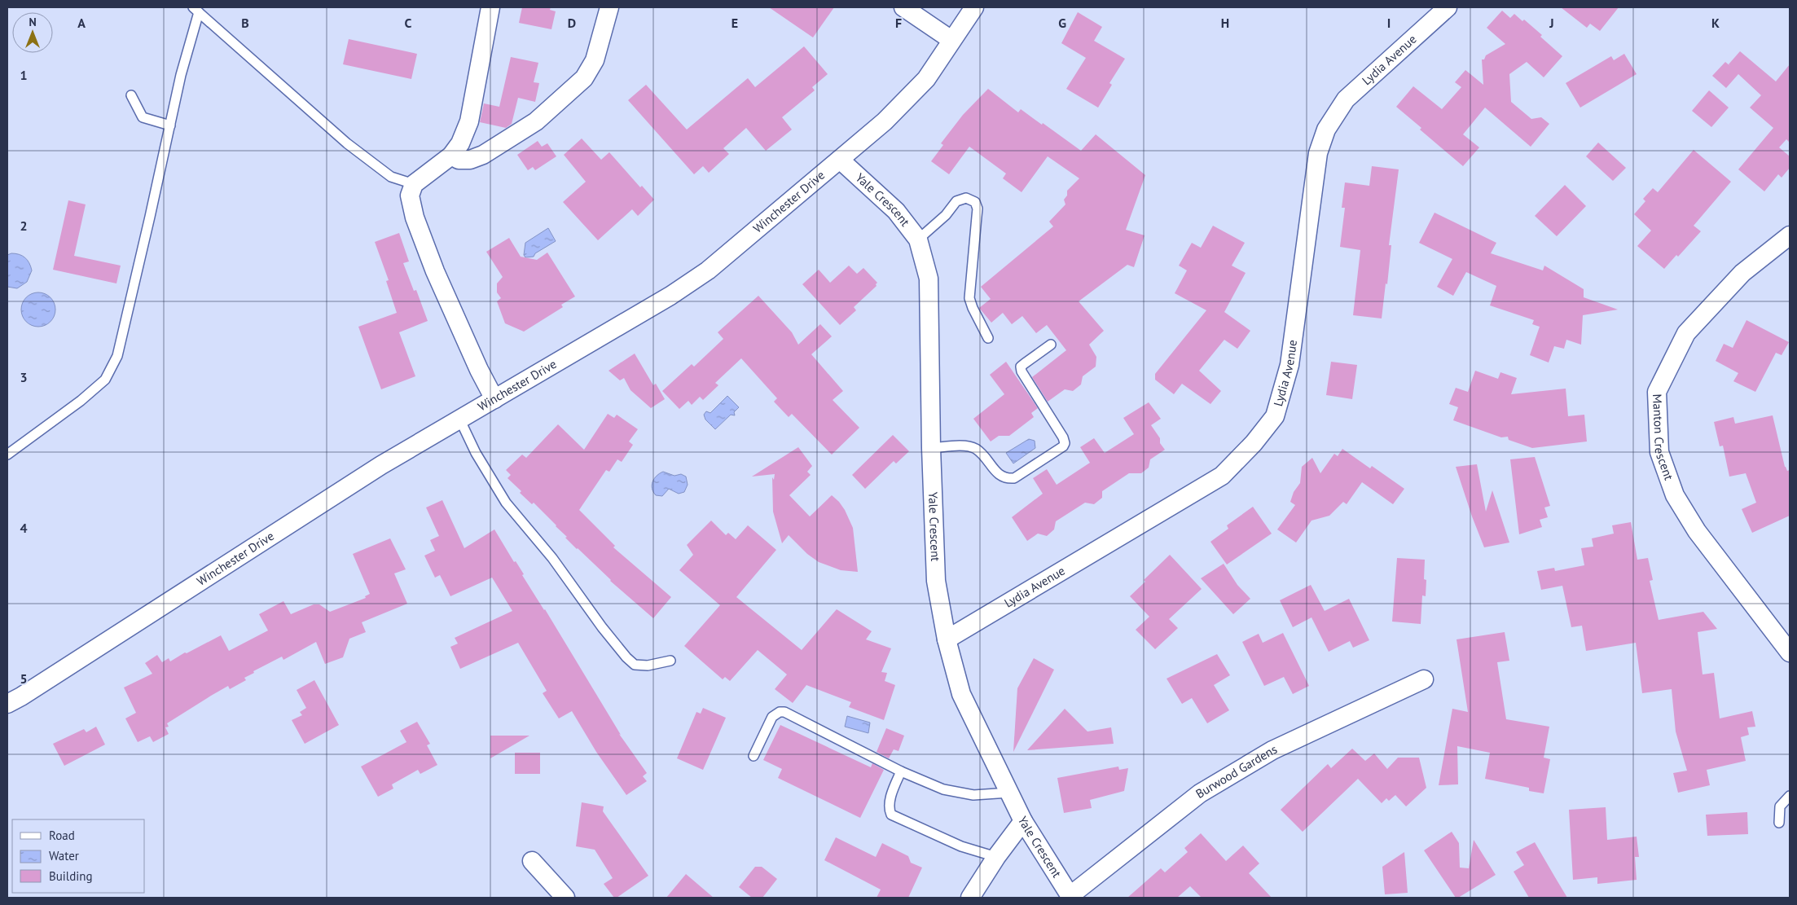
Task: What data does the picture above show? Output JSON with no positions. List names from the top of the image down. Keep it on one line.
{"streets":{"street":["Lydia Avenue","Yale Crescent","Winchester Drive","Manton Crescent","Burwood Gardens"]},"crossings":[["Lydia Avenue","Yale Crescent"],["Yale Crescent","Winchester Drive"],["Yale Crescent","Burwood Gardens"]],"legend":["Road","Water","Building"],"north":"top","grid":{"columns":["A","B","C","D","E","F","G","H","I","J","K"],"rows":["1","2","3","4","5"]}}
